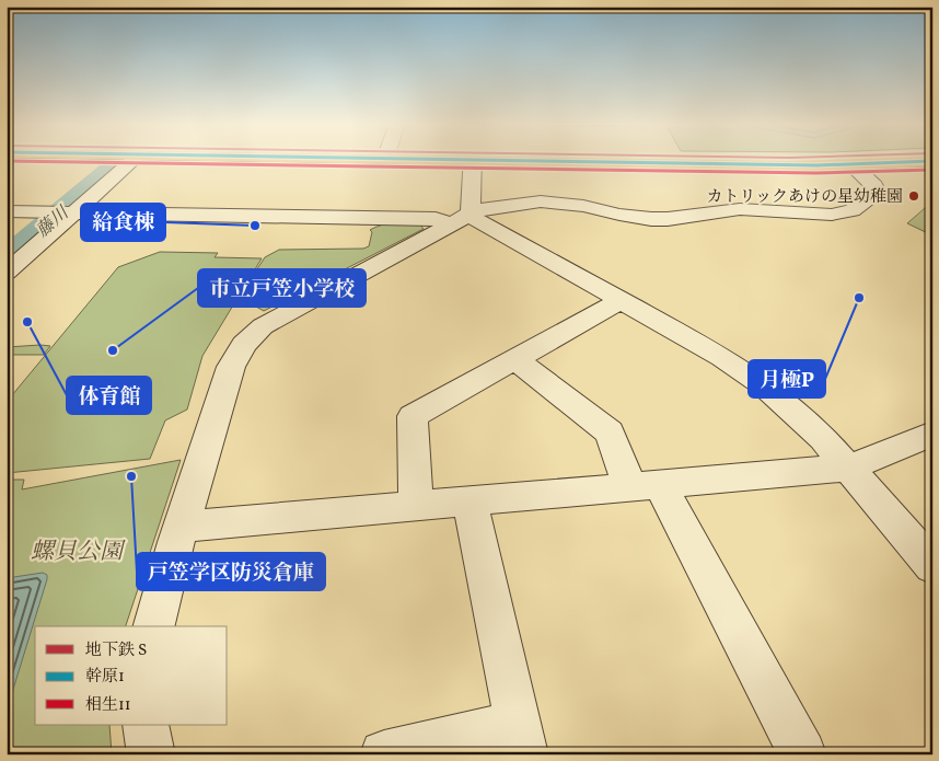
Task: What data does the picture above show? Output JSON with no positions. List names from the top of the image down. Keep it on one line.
{"water":["藤川"],"parks":["螺貝公園"],"places":["カトリックあけの星幼稚園","給食棟","月極P","体育館","市立戸笠小学校","戸笠学区防災倉庫"],"lines":["transit line 幹原1","transit line 相生11"],"legend":["地下鉄 S","幹原1","相生11"]}
